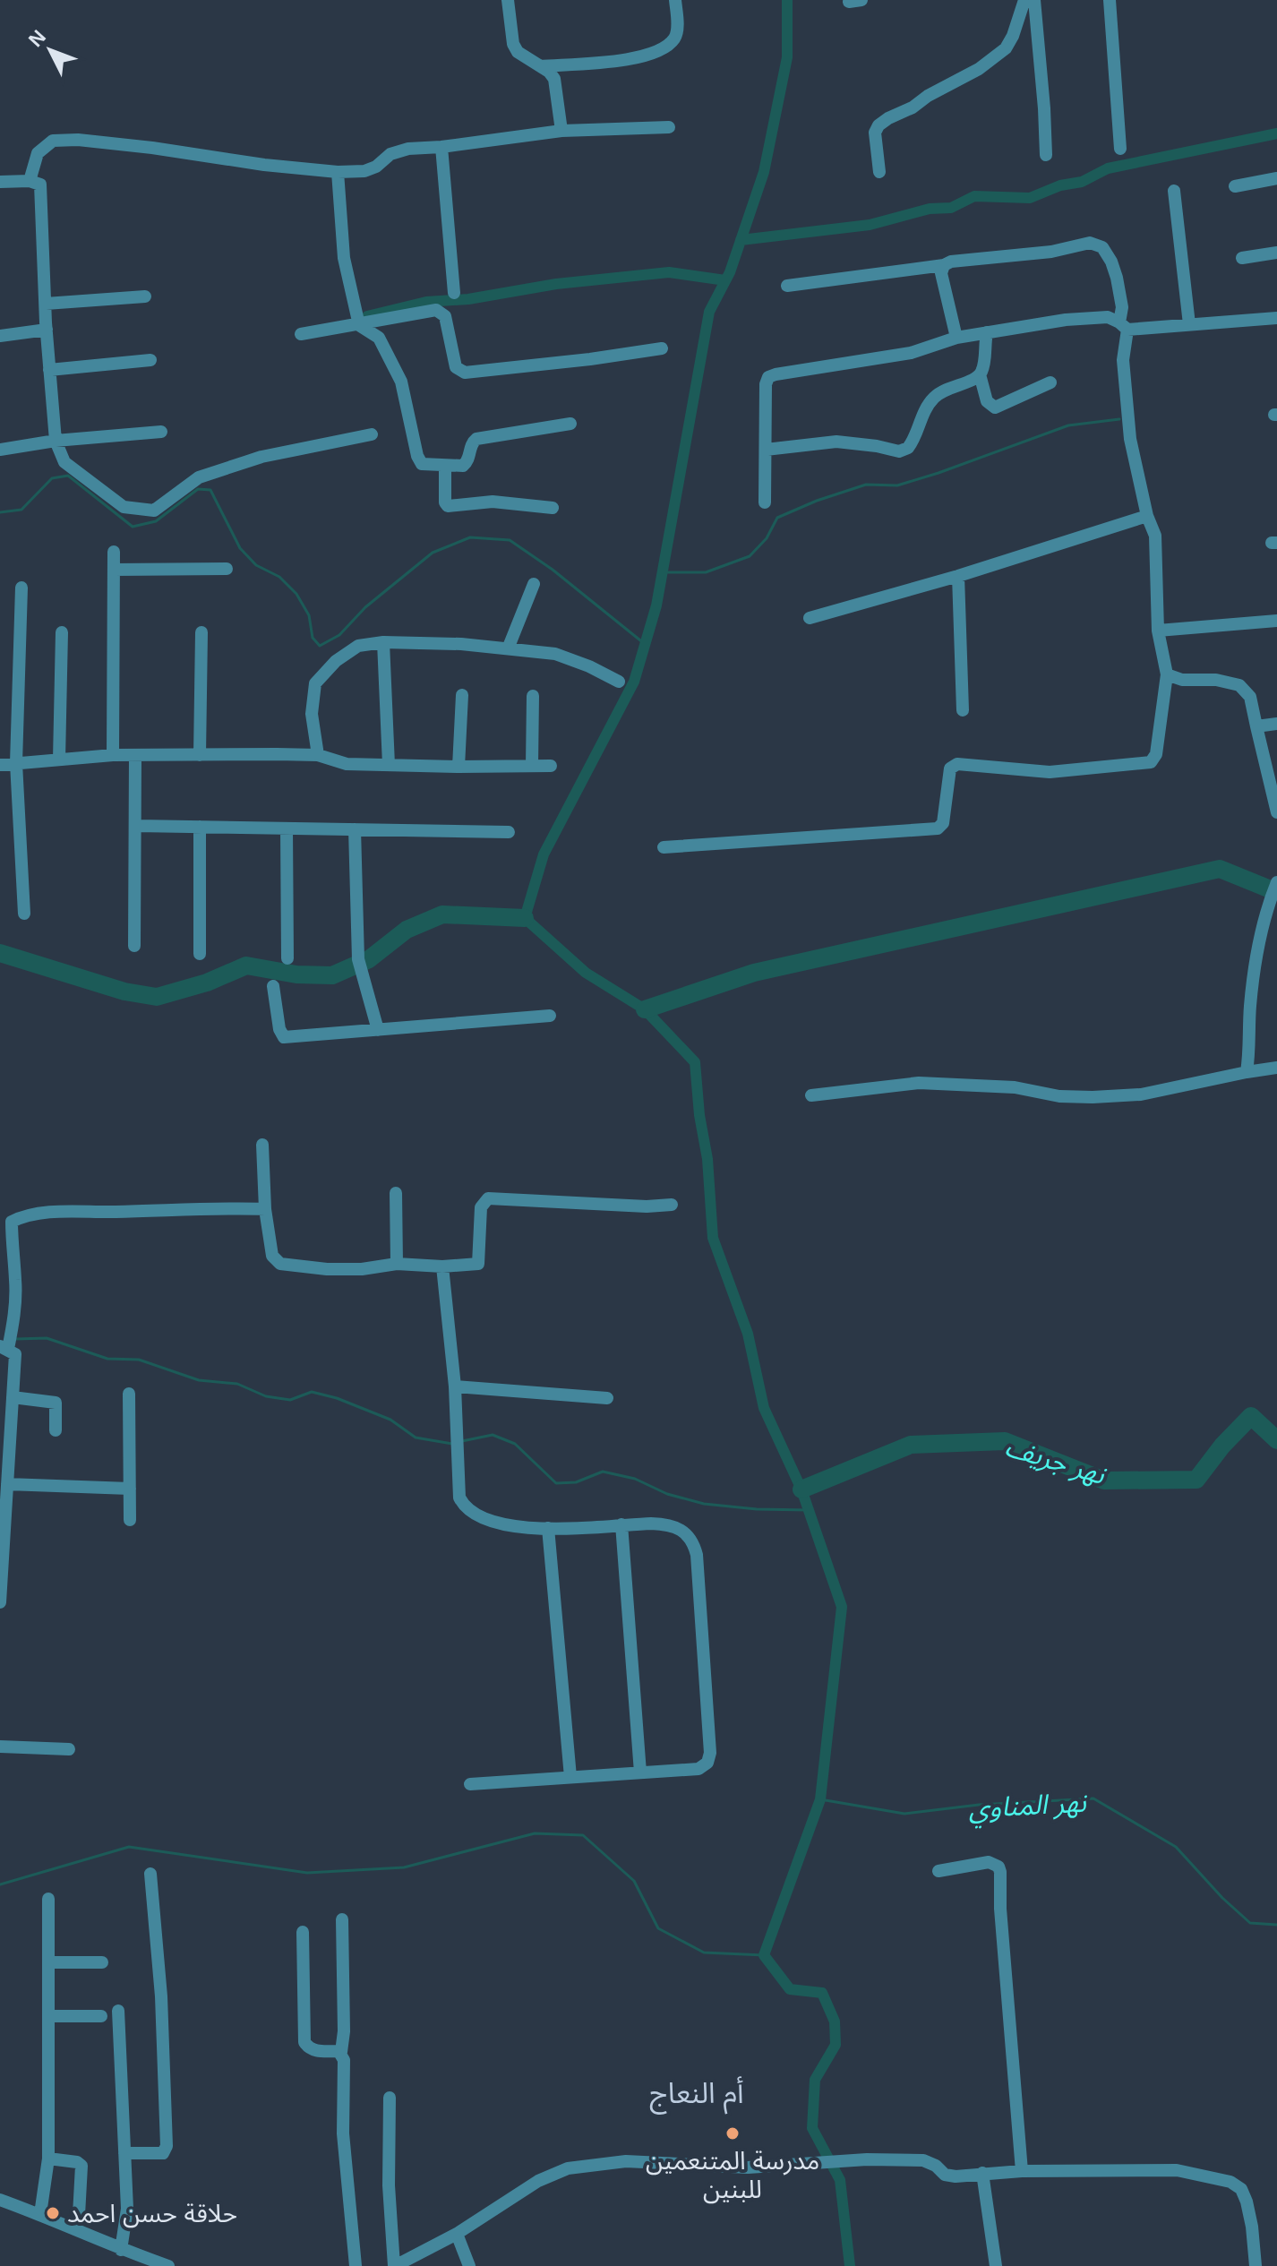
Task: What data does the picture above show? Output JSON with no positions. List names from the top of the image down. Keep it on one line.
{"districts":["أم النعاج"],"water":["نهر جريف","نهر المناوي"],"places":["مدرسة المتنعمين للبنين","حلاقة حسن احمد"],"north":"top left"}
